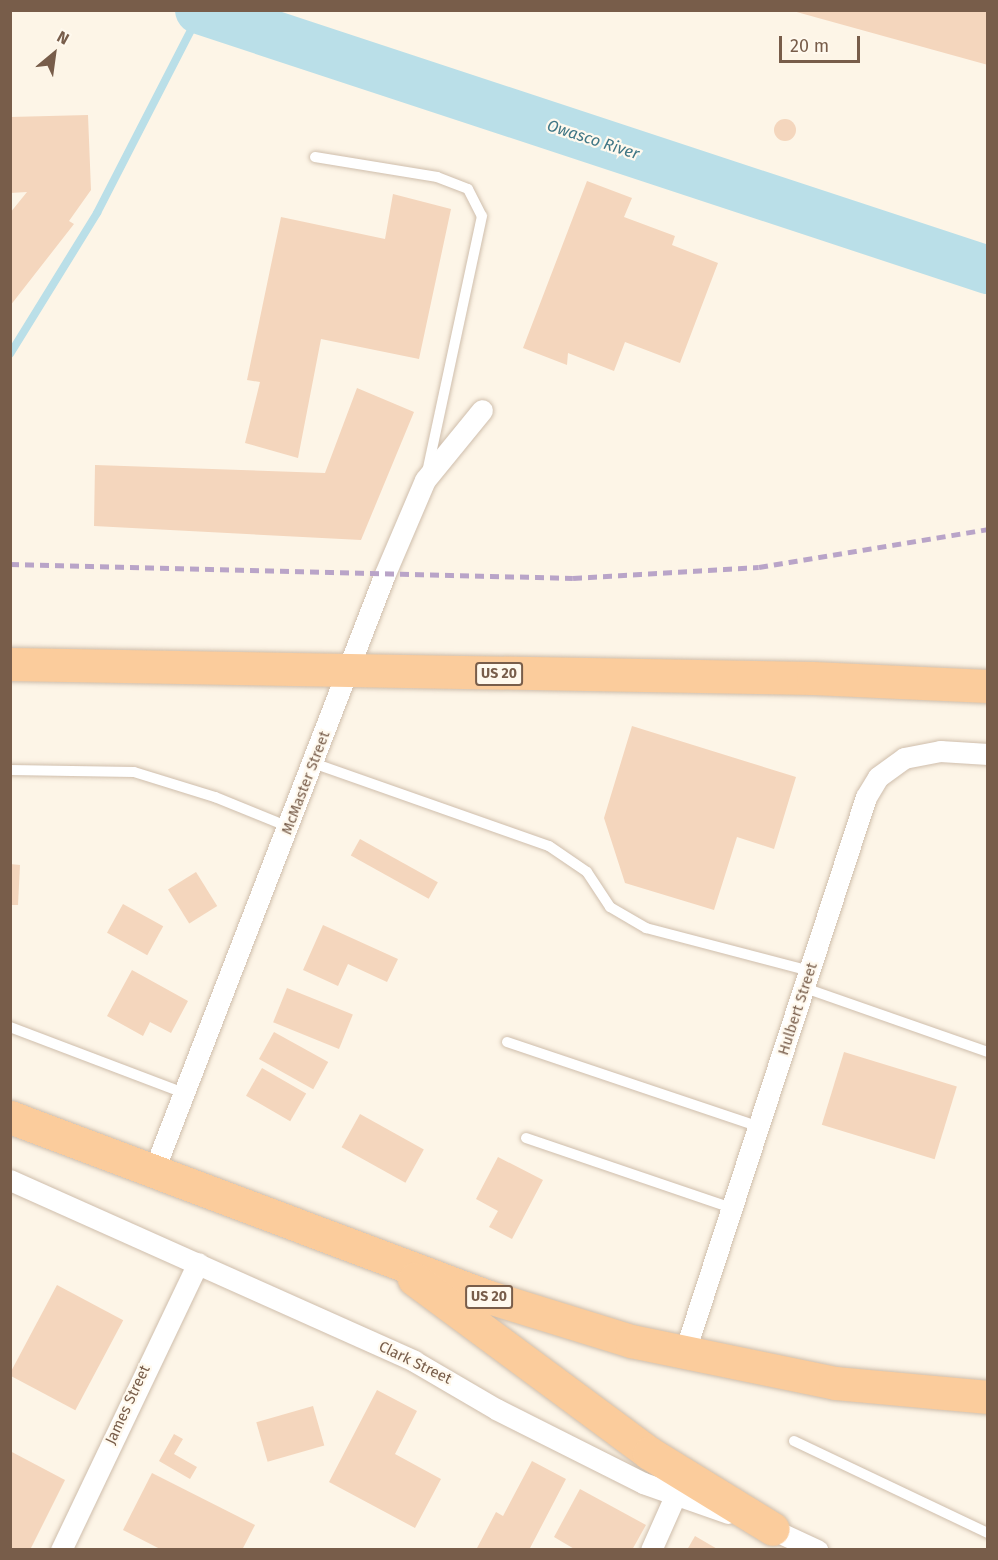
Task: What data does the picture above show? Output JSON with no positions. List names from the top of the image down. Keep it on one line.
{"streets":{"highway":["US 20"],"street":["McMaster Street","Hulbert Street","Clark Street","James Street"]},"crossings":[["US 20","McMaster Street"],["US 20","Hulbert Street"],["Clark Street","James Street"]],"water":["Owasco River"],"scale_bar":"20 m","north":"top right"}
